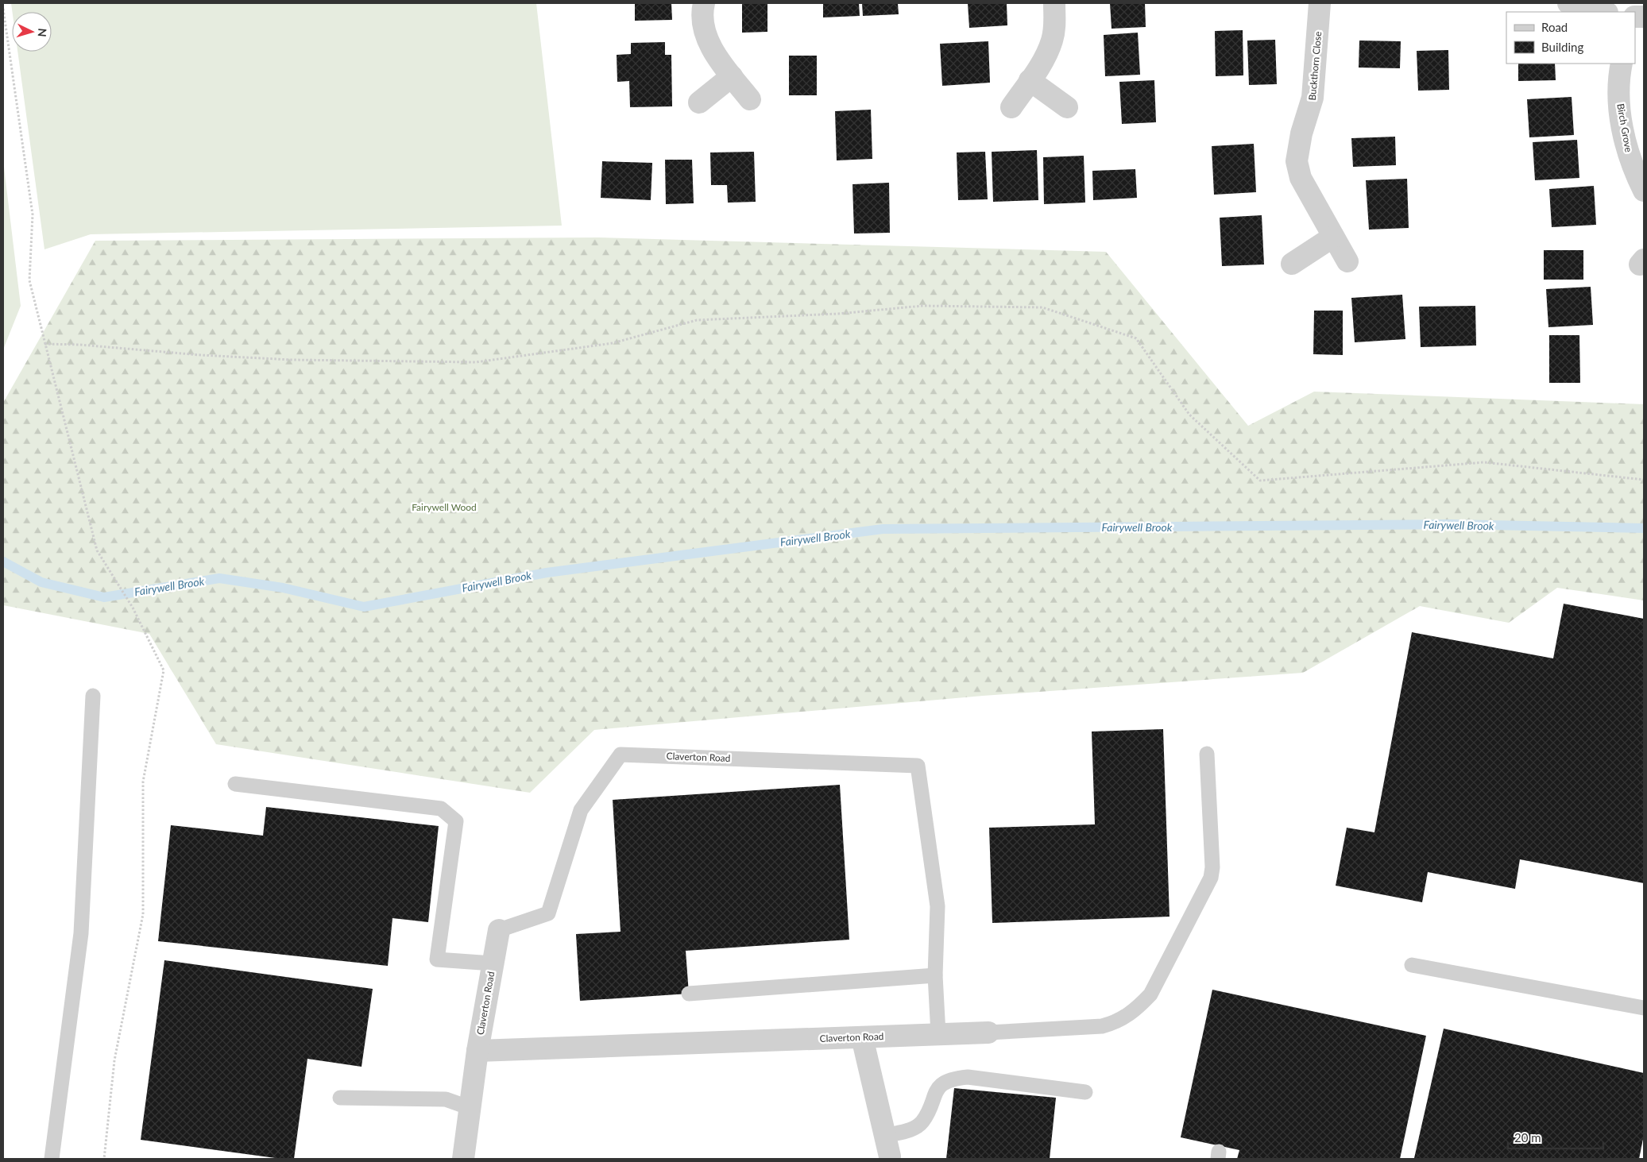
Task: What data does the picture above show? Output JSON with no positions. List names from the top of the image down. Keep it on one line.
{"streets":{"street":["Buckthorn Close","Birch Grove","Claverton Road"]},"water":["Fairywell Brook"],"parks":["Fairywell Wood"],"legend":["Road","Building"],"scale_bar":"20 m","north":"right"}
